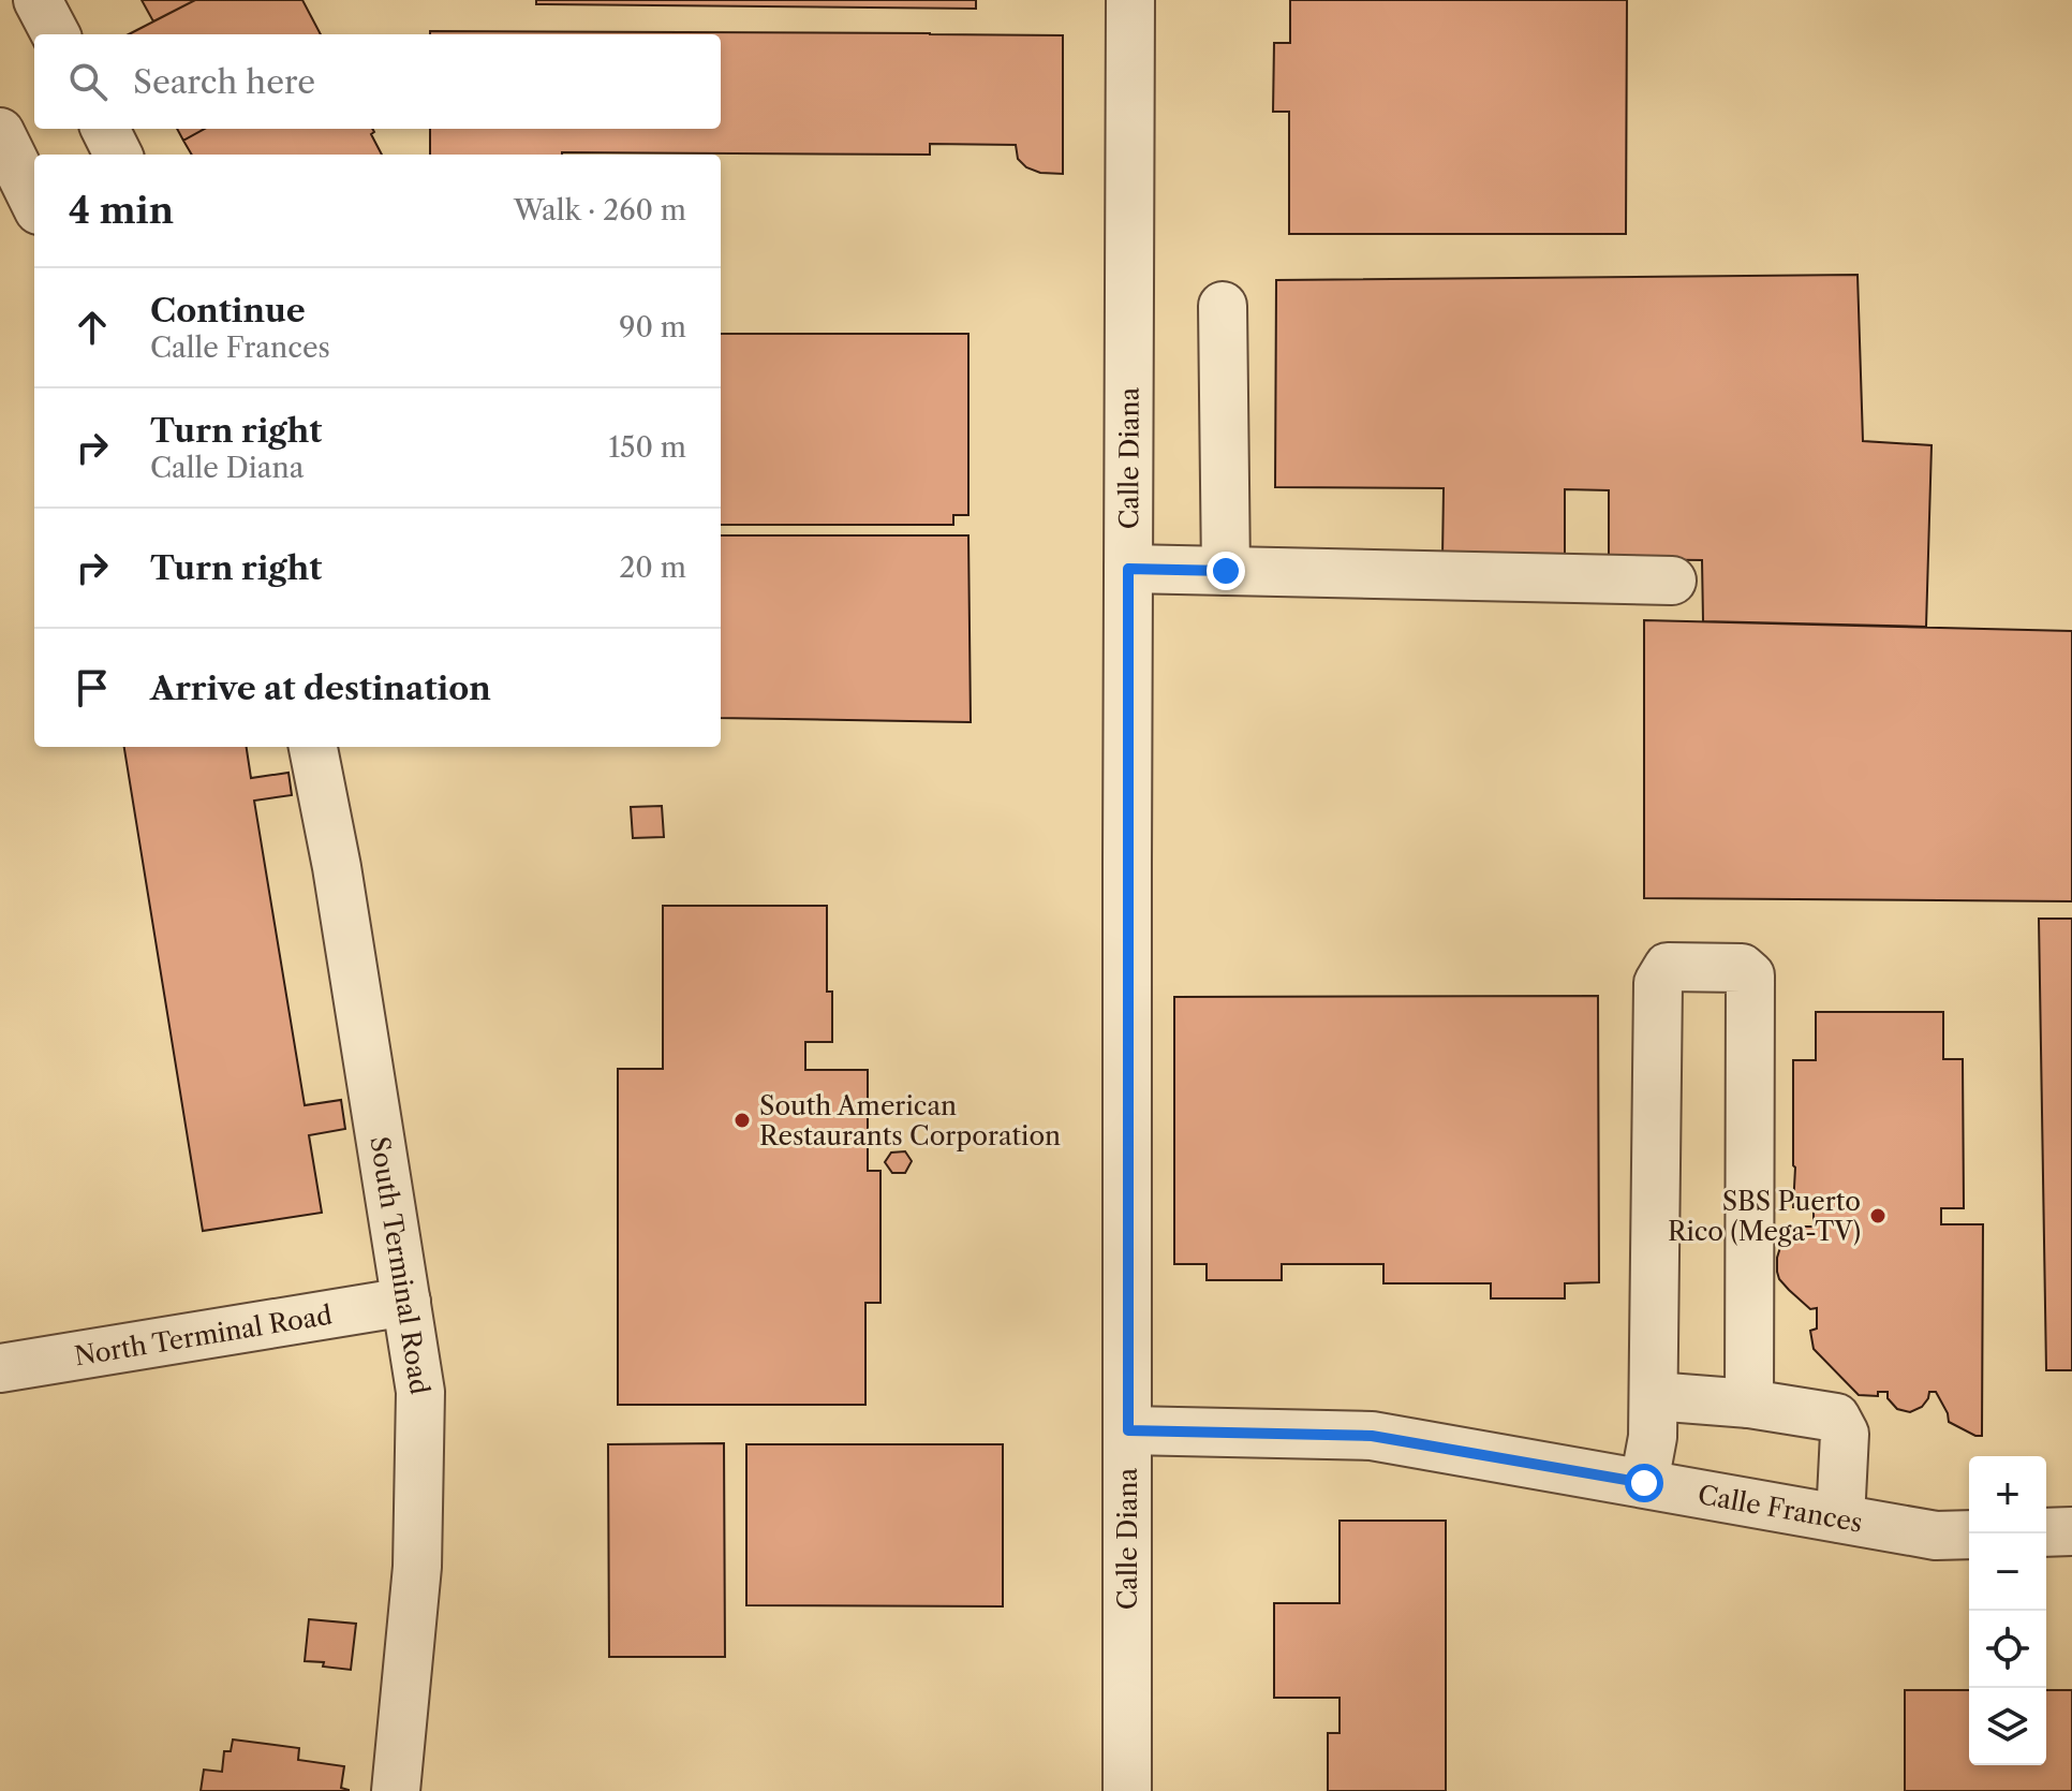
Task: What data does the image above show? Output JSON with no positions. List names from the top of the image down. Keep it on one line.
{"streets":{"street":["Calle Diana","South Terminal Road","North Terminal Road","Calle Frances"]},"crossings":[["Calle Diana","Calle Frances"],["South Terminal Road","North Terminal Road"]],"places":["South American Restaurants Corporation","SBS Puerto Rico (Mega-TV)"],"page":{"search":"Search here","heading":["4 min","Walk · 260 m"],"list":[["Continue","Calle Frances","90 m"],["Turn right","Calle Diana","150 m"],["Turn right","20 m"],"Arrive at destination"],"map_buttons":["+","−"]}}
